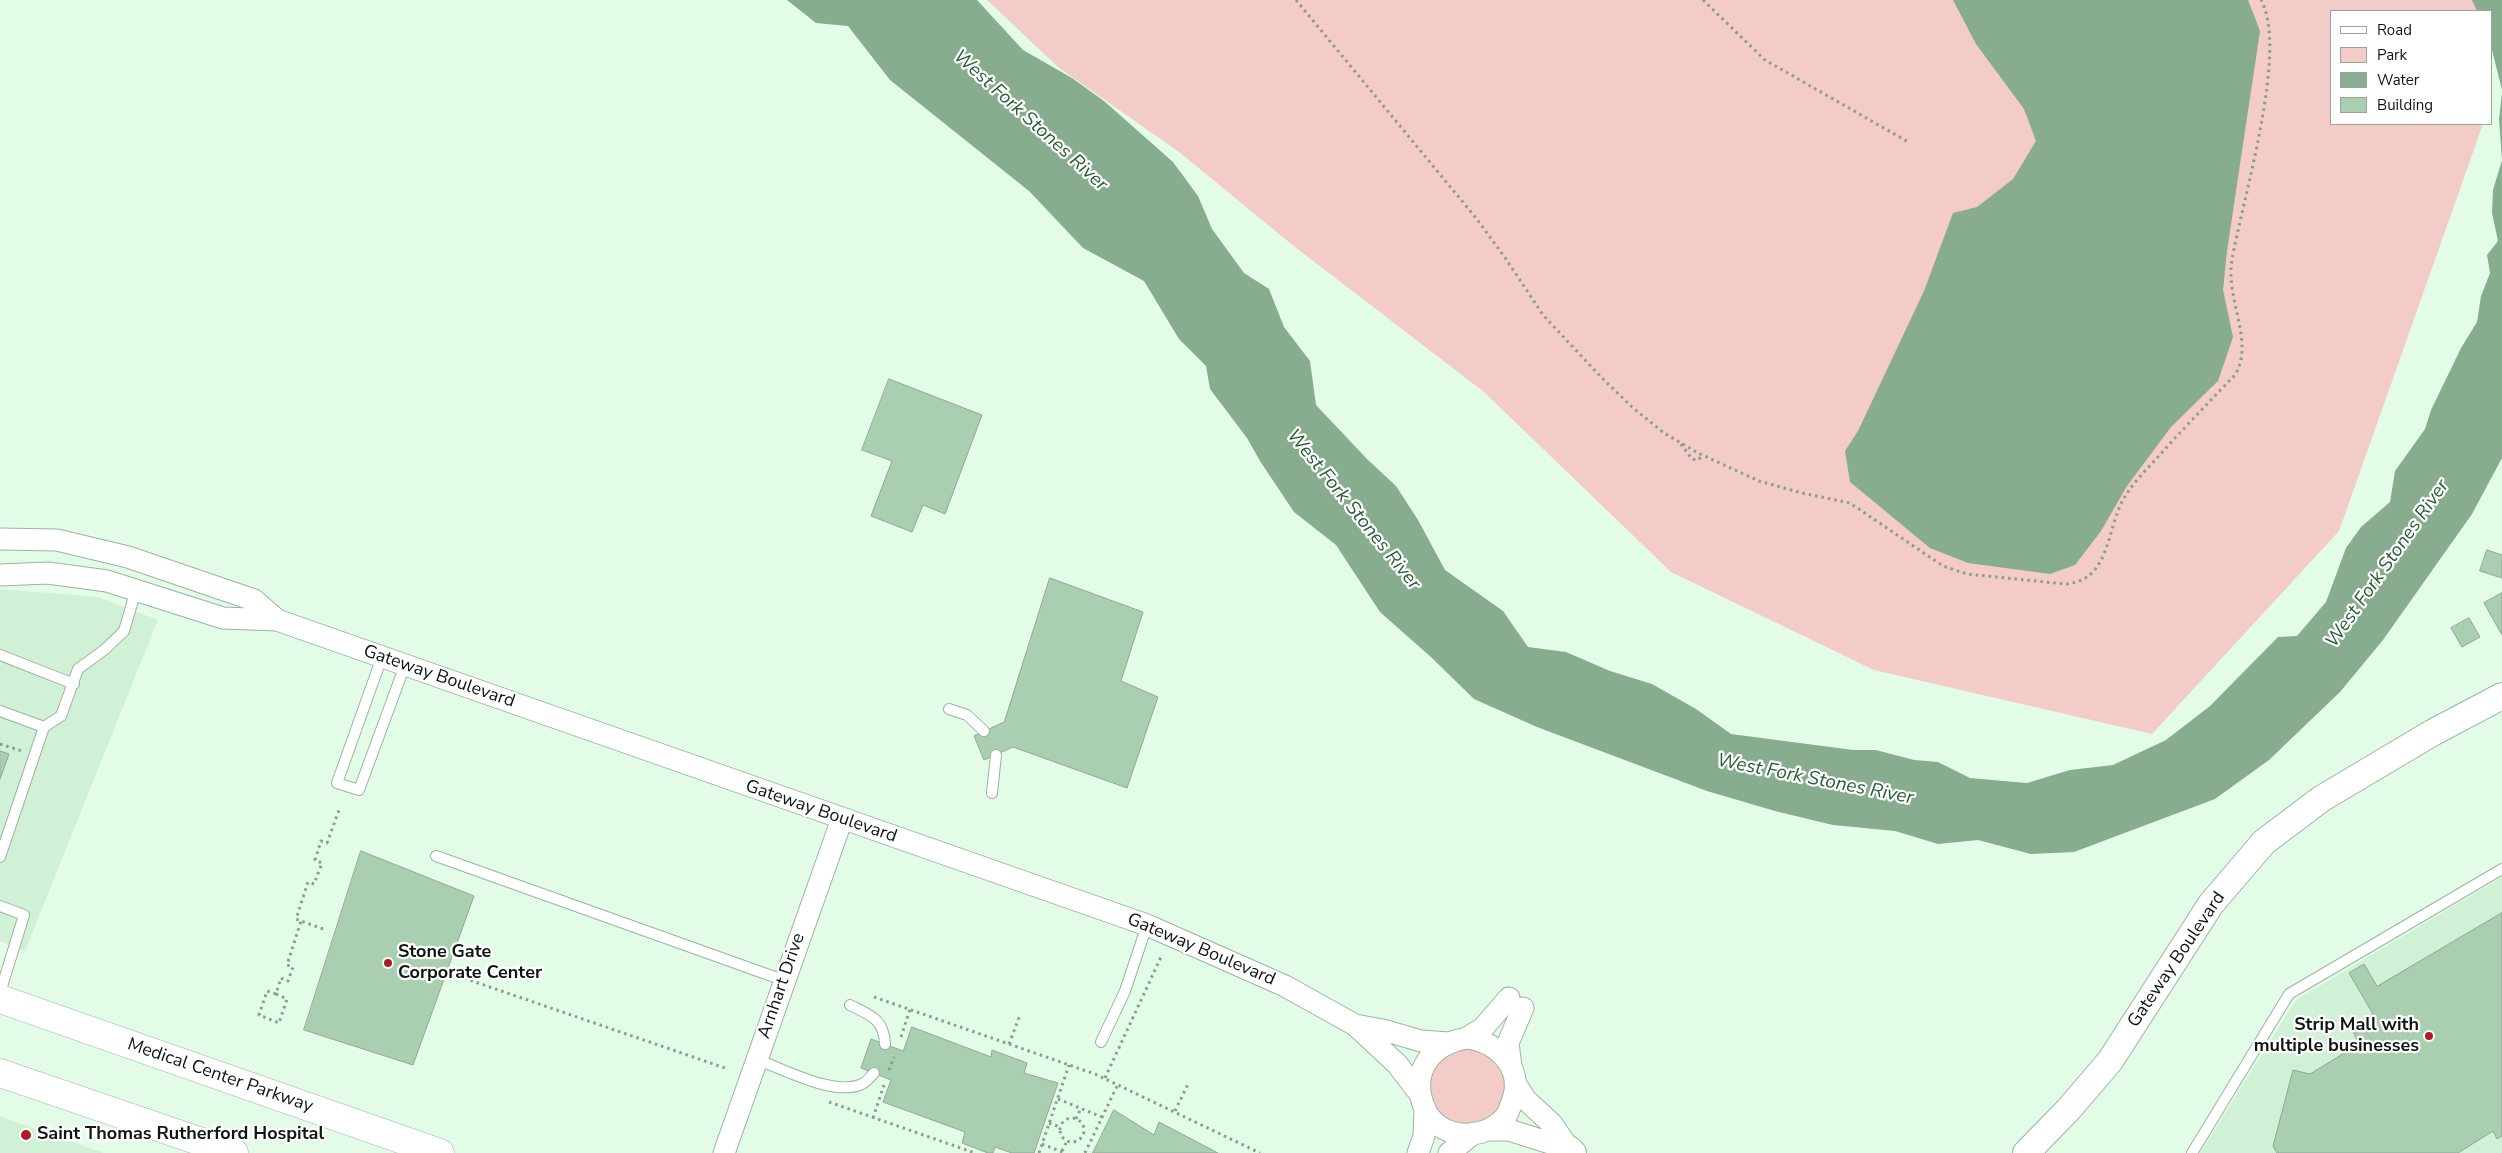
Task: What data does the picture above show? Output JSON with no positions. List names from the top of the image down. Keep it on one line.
{"streets":{"main road":["Medical Center Parkway"],"street":["Gateway Boulevard","Arnhart Drive"]},"crossings":[["Gateway Boulevard","Arnhart Drive"]],"water":["West Fork Stones River"],"places":["Stone Gate Corporate Center","Strip Mall with multiple businesses","Saint Thomas Rutherford Hospital"],"legend":["Road","Park","Water","Building"]}
